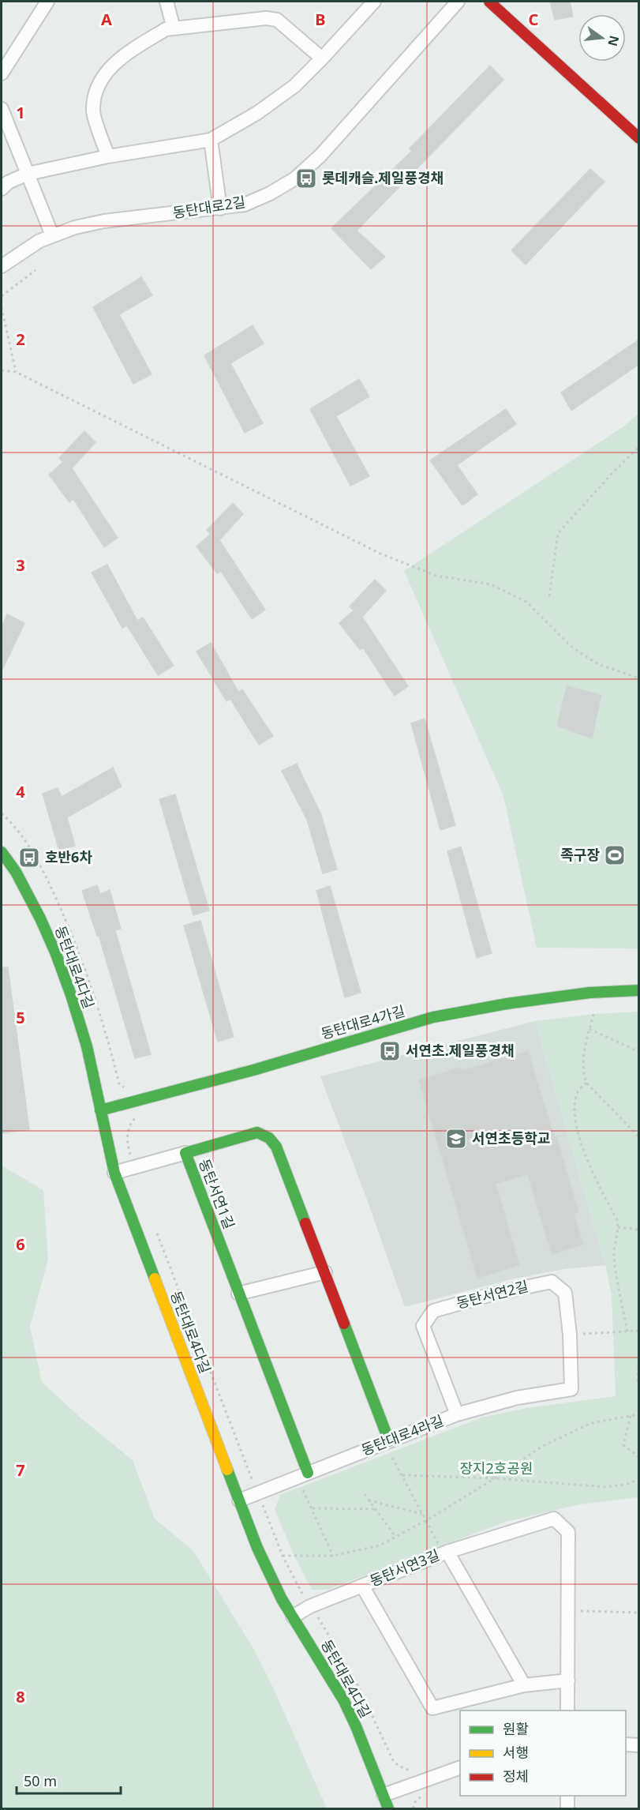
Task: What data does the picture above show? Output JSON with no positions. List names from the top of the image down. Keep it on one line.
{"streets":{"street":["동탄대로2길","동탄대로4다길","동탄대로4가길","동탄서연1길","동탄서연2길","동탄대로4라길","동탄서연3길"]},"crossings":[["동탄대로4다길","동탄대로4가길"],["동탄대로4다길","동탄대로4라길"],["동탄서연1길","동탄대로4라길"],["동탄서연2길","동탄대로4라길"]],"parks":["장지2호공원"],"places":{"bus stop":["롯데캐슬.제일풍경채","호반6차","서연초.제일풍경채"],"sports":["족구장"],"school or university":["서연초등학교"]},"legend":["원활","서행","정체"],"scale_bar":"50 m","north":"right","grid":{"columns":["A","B","C"],"rows":["1","2","3","4","5","6","7","8"]}}
